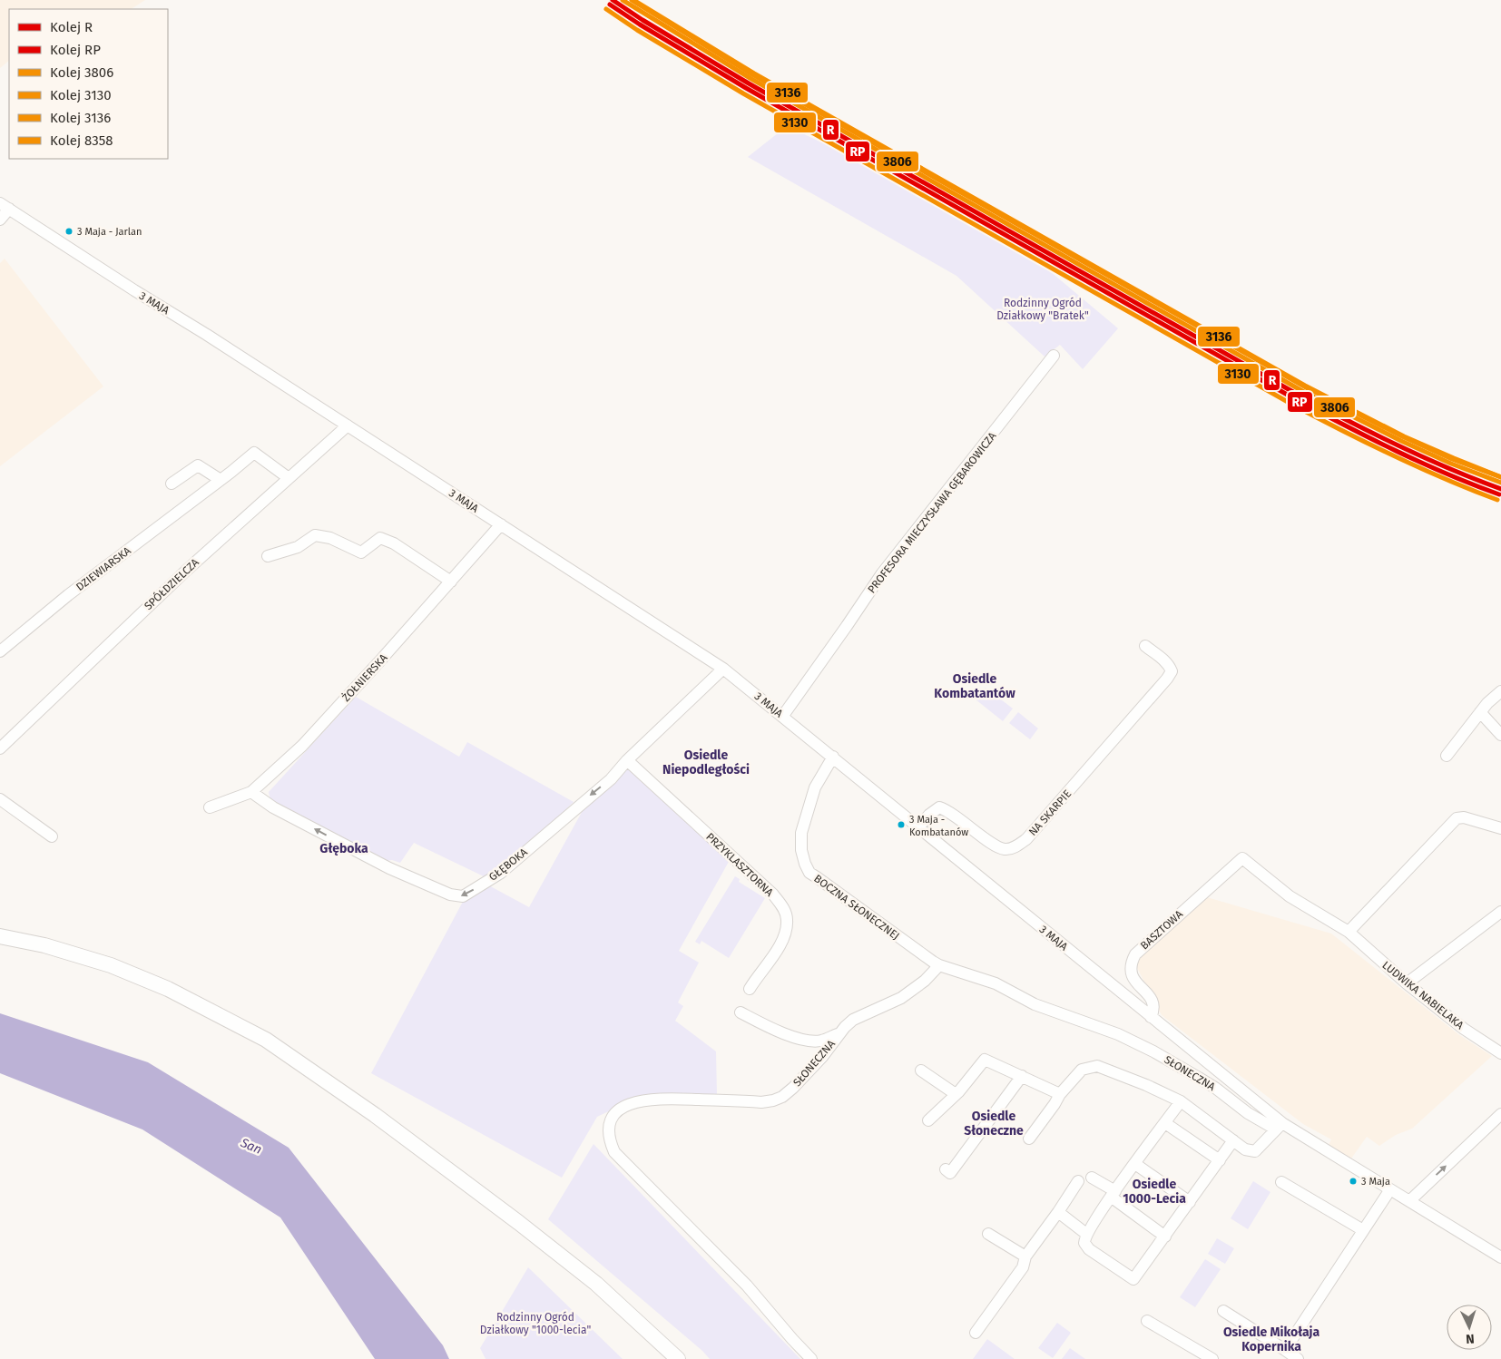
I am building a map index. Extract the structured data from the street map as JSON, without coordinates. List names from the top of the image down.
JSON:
{
  "streets": {
    "street": [
      "3 MAJA",
      "PROFESORA MIECZYSŁAWA GĘBAROWICZA",
      "DZIEWIARSKA",
      "SPÓŁDZIELCZA",
      "ŻOŁNIERSKA",
      "NA SKARPIE",
      "GŁĘBOKA",
      "PRZYKLASZTORNA",
      "BOCZNA SŁONECZNEJ",
      "BASZTOWA",
      "LUDWIKA NABIELAKA",
      "SŁONECZNA"
    ]
  },
  "crossings": [
    ["3 MAJA", "PROFESORA MIECZYSŁAWA GĘBAROWICZA"],
    ["3 MAJA", "SPÓŁDZIELCZA"],
    ["3 MAJA", "ŻOŁNIERSKA"],
    ["3 MAJA", "NA SKARPIE"],
    ["3 MAJA", "GŁĘBOKA"],
    ["3 MAJA", "BOCZNA SŁONECZNEJ"],
    ["3 MAJA", "BASZTOWA"],
    ["3 MAJA", "SŁONECZNA"],
    ["DZIEWIARSKA", "SPÓŁDZIELCZA"],
    ["ŻOŁNIERSKA", "GŁĘBOKA"],
    ["GŁĘBOKA", "PRZYKLASZTORNA"],
    ["BOCZNA SŁONECZNEJ", "SŁONECZNA"],
    ["BASZTOWA", "LUDWIKA NABIELAKA"]
  ],
  "one_way": ["GŁĘBOKA"],
  "districts": [
    "Osiedle Kombatantów",
    "Osiedle Niepodległości",
    "Głęboka",
    "Osiedle Słoneczne",
    "Osiedle 1000-Lecia",
    "Osiedle Mikołaja Kopernika"
  ],
  "water": ["San"],
  "parks": ["Rodzinny Ogród Działkowy \"Bratek\"", "Rodzinny Ogród Działkowy \"1000-lecia\""],
  "places": ["3 Maja - Jarlan", "3 Maja - Kombatanów", "3 Maja"],
  "lines": [
    "rail line R",
    "rail line 3806",
    "rail line 3136",
    "rail line 8358",
    "rail line RP",
    "rail line 3130"
  ],
  "legend": [
    "Kolej R",
    "Kolej RP",
    "Kolej 3806",
    "Kolej 3130",
    "Kolej 3136",
    "Kolej 8358"
  ],
  "north": "bottom"
}
